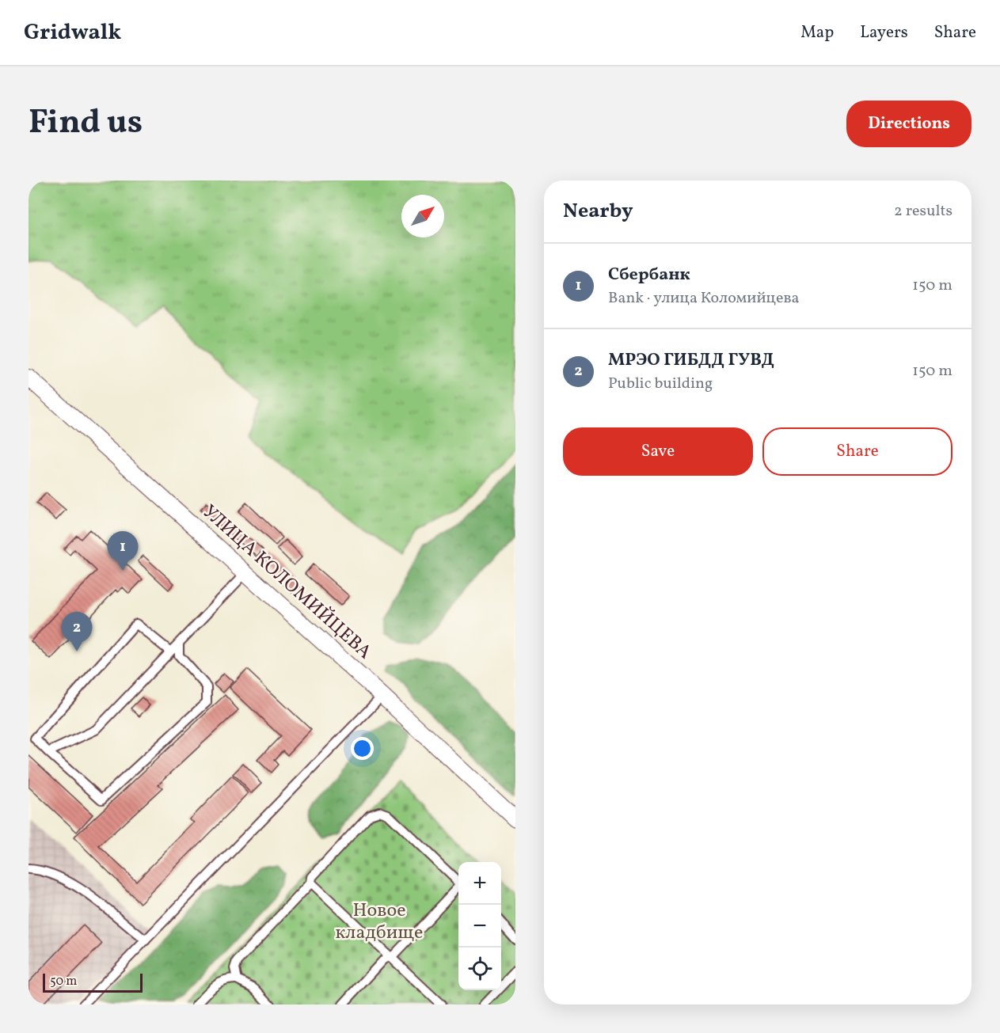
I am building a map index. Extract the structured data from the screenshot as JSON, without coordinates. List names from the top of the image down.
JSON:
{
  "streets": {
    "street": ["УЛИЦА КОЛОМИЙЦЕВА"]
  },
  "parks": ["Новое кладбище"],
  "scale_bar": "50 m",
  "north": "top right",
  "page": {
    "header": "Gridwalk",
    "nav": ["Map", "Layers", "Share"],
    "title": "Find us",
    "buttons": [
      "Directions",
      ["Save", "Share"]
    ],
    "heading": ["Nearby", "2 results"],
    "list": [
      {
        "mark": "1",
        "name": "Сбербанк",
        "note": "Bank · улица Коломийцева",
        "value": "150 m"
      },
      {
        "mark": "2",
        "name": "МРЭО ГИБДД ГУВД",
        "note": "Public building",
        "value": "150 m"
      }
    ],
    "pins": ["1", "2"],
    "map_buttons": ["+", "−"],
    "scale": "50 m"
  }
}
